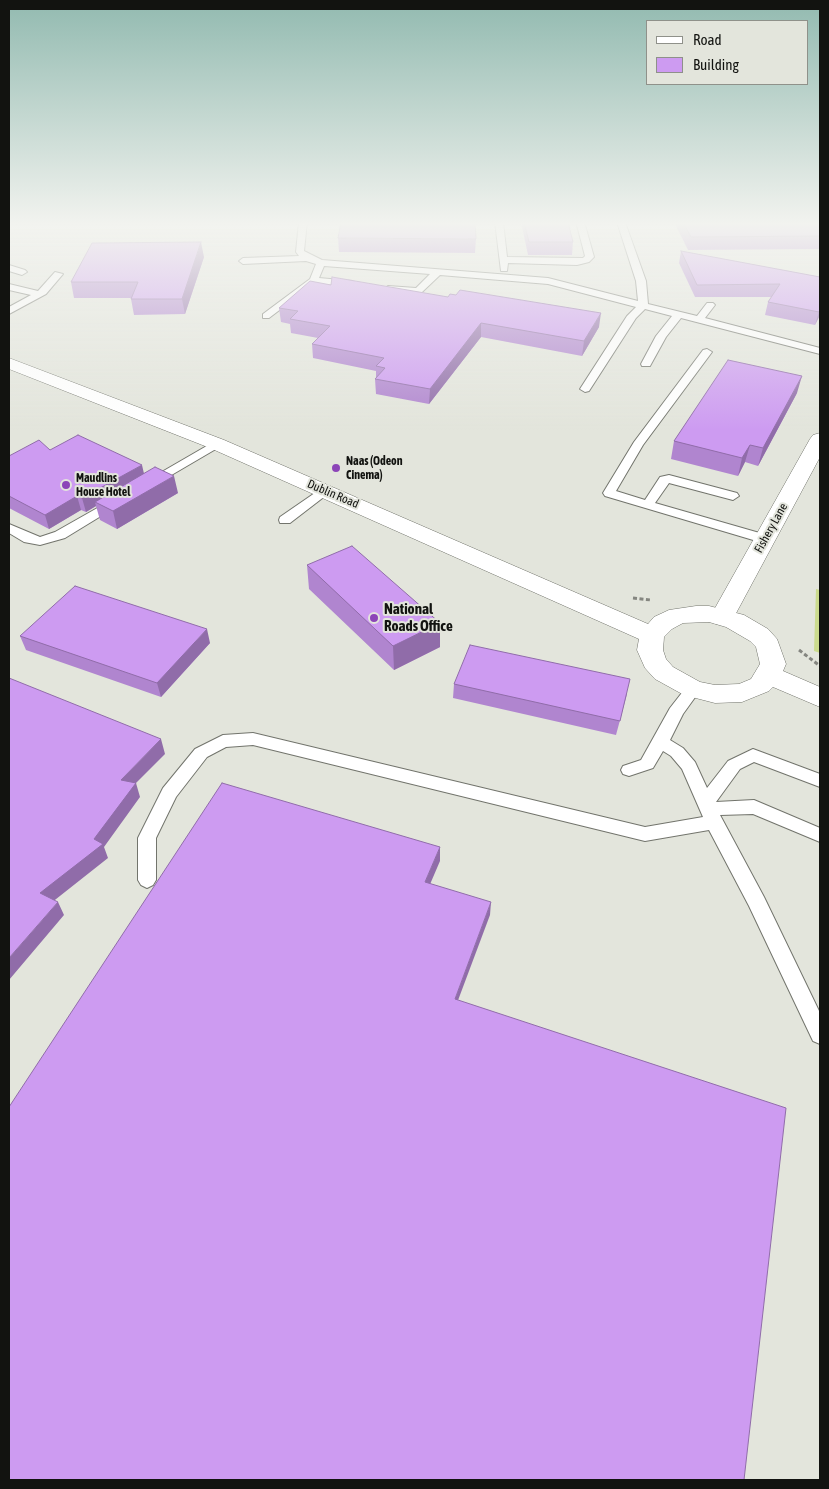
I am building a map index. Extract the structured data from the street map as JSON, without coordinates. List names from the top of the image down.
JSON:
{
  "streets": {
    "main road": ["Dublin Road", "Fishery Lane"]
  },
  "crossings": [
    ["Dublin Road", "Fishery Lane"]
  ],
  "places": ["Naas (Odeon Cinema)", "Maudlins House Hotel", "National Roads Office"],
  "legend": ["Road", "Building"]
}
